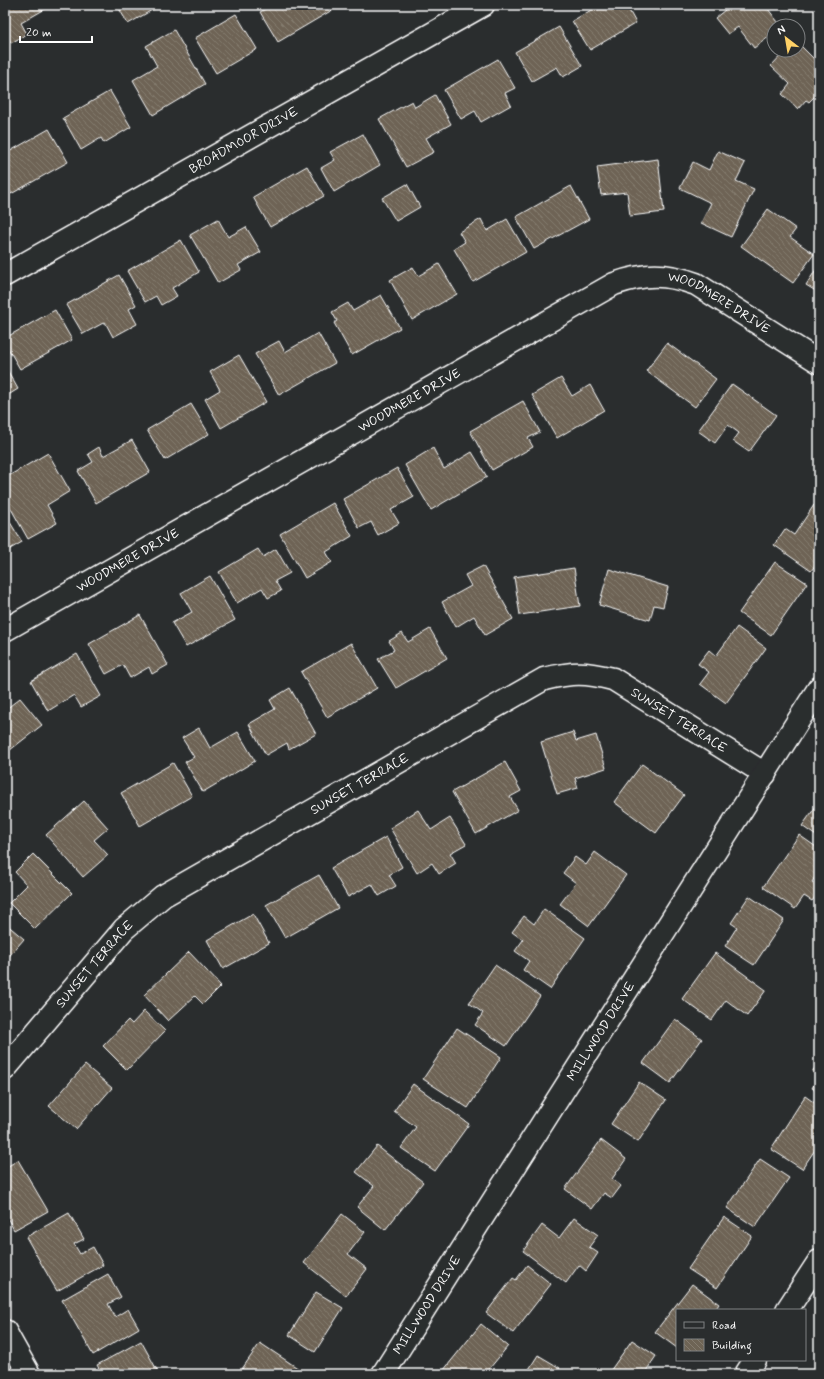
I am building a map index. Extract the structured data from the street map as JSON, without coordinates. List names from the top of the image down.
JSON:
{
  "streets": {
    "street": [
      "BROADMOOR DRIVE",
      "WOODMERE DRIVE",
      "SUNSET TERRACE",
      "MILLWOOD DRIVE"
    ]
  },
  "crossings": [
    ["SUNSET TERRACE", "MILLWOOD DRIVE"]
  ],
  "legend": ["Road", "Building"],
  "scale_bar": "20 m",
  "north": "top left"
}
